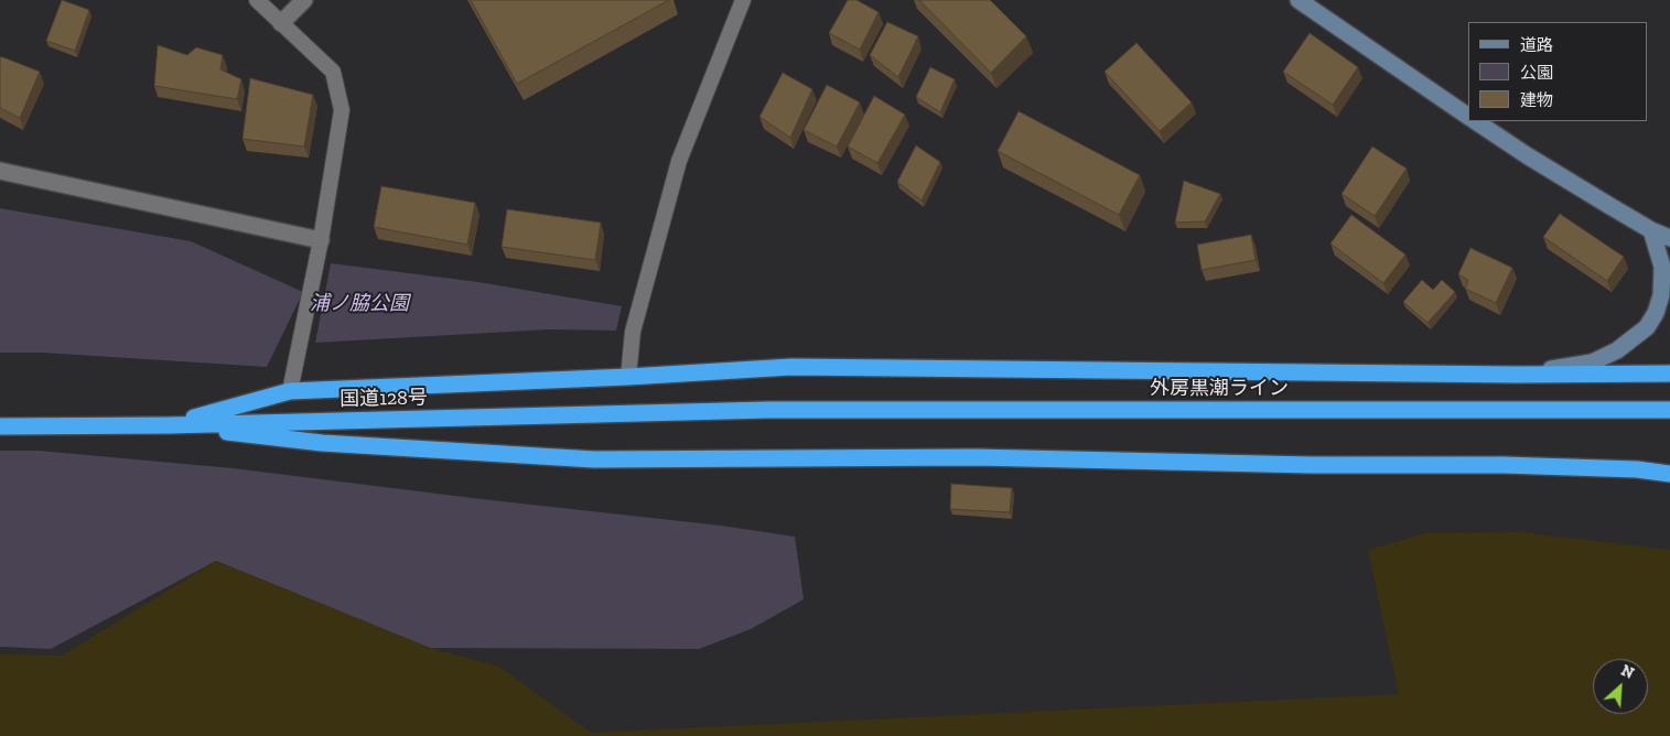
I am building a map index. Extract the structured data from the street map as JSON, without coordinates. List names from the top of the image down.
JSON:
{
  "streets": {
    "highway": ["外房黒潮ライン", "国道128号"]
  },
  "crossings": [
    ["外房黒潮ライン", "国道128号"]
  ],
  "parks": ["浦ノ脇公園"],
  "legend": ["道路", "公園", "建物"],
  "north": "top right"
}
